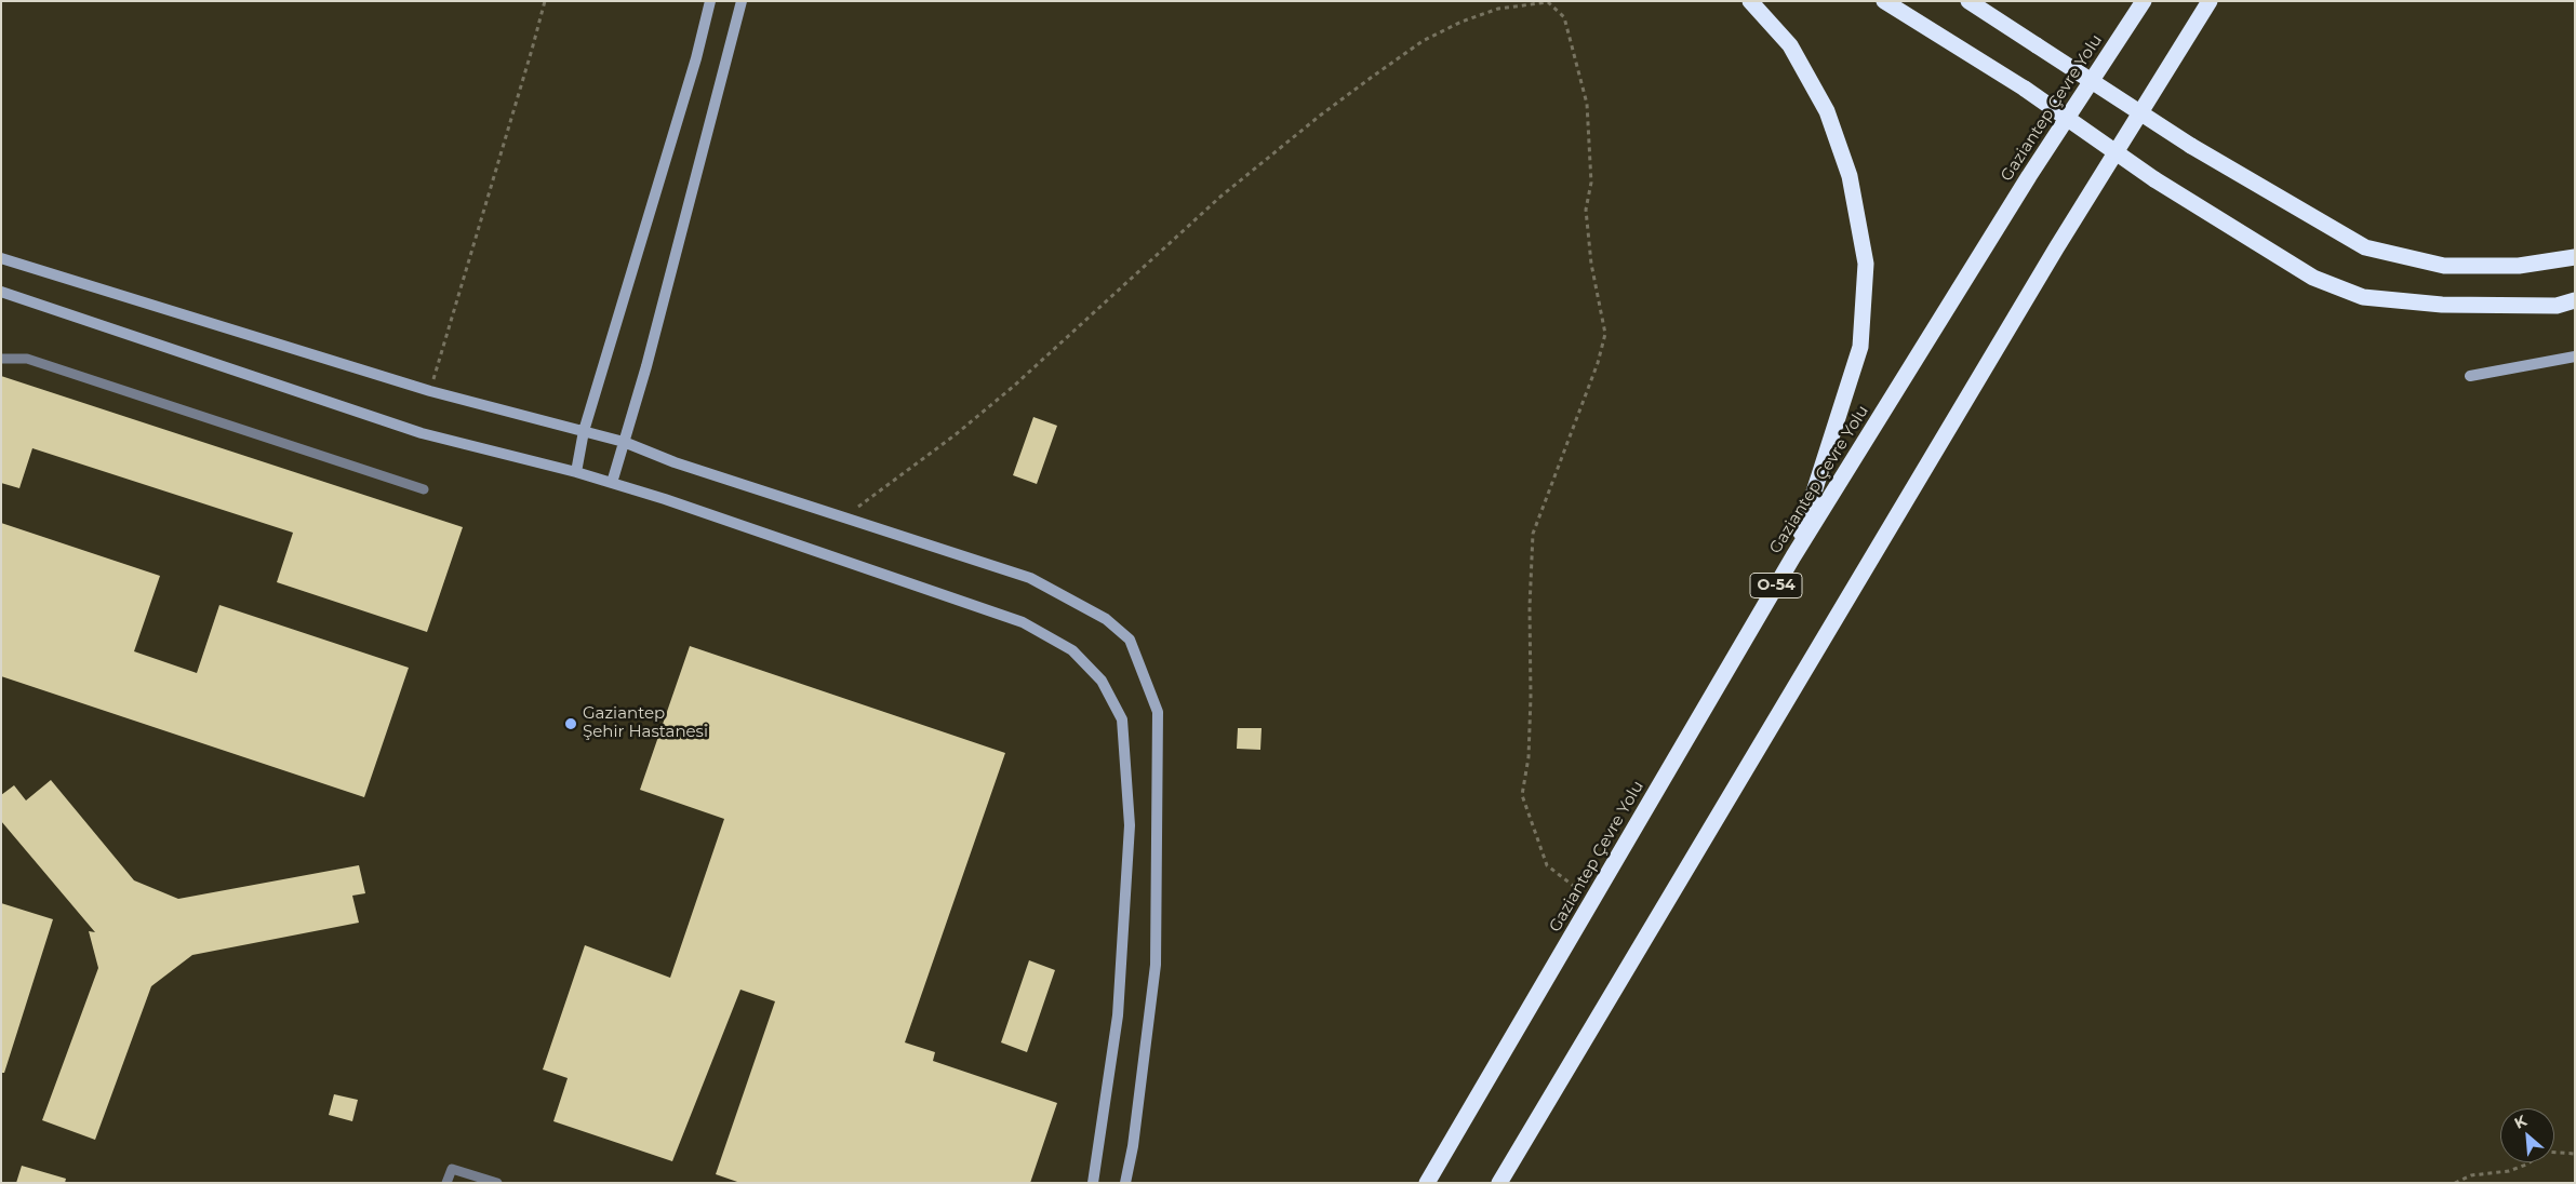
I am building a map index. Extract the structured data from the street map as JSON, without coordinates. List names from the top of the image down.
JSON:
{
  "streets": {
    "highway": ["Gaziantep Çevre Yolu", "O-54"]
  },
  "places": ["Gaziantep Şehir Hastanesi"],
  "north": "top left"
}
